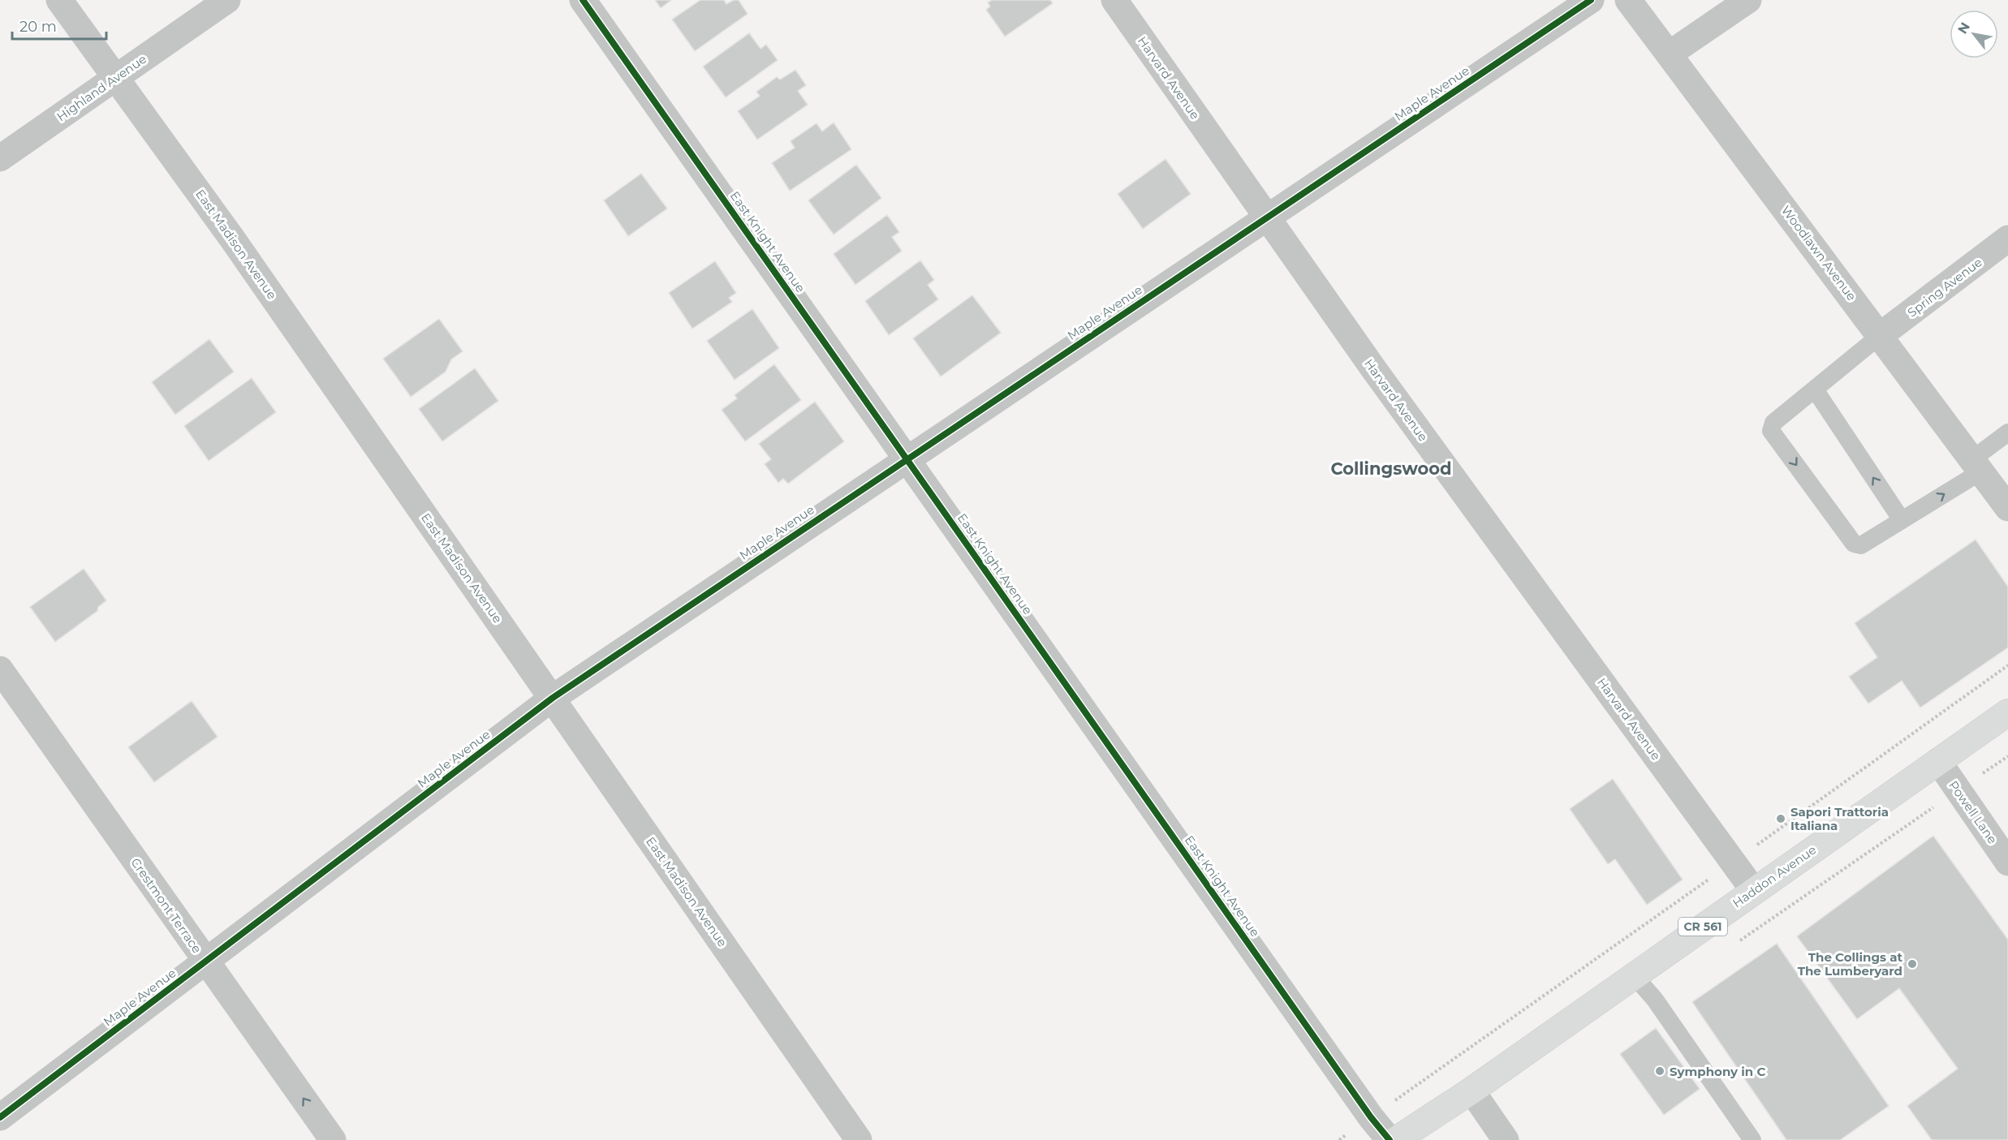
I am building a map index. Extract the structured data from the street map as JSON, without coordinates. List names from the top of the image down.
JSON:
{
  "streets": {
    "main road": ["Haddon Avenue", "CR 561"],
    "street": [
      "Harvard Avenue",
      "Highland Avenue",
      "Maple Avenue",
      "East Knight Avenue",
      "East Madison Avenue",
      "Woodlawn Avenue",
      "Spring Avenue",
      "Powell Lane",
      "Crestmont Terrace"
    ]
  },
  "crossings": [
    ["Harvard Avenue", "Maple Avenue"],
    ["Harvard Avenue", "Haddon Avenue"],
    ["Highland Avenue", "East Madison Avenue"],
    ["Maple Avenue", "East Knight Avenue"],
    ["Maple Avenue", "East Madison Avenue"],
    ["Maple Avenue", "Crestmont Terrace"],
    ["Woodlawn Avenue", "Spring Avenue"],
    ["Powell Lane", "Haddon Avenue"]
  ],
  "one_way": ["Crestmont Terrace"],
  "districts": ["Collingswood"],
  "places": ["Sapori Trattoria Italiana", "The Collings at The Lumberyard", "Symphony in C"],
  "scale_bar": "20 m",
  "north": "top left"
}
